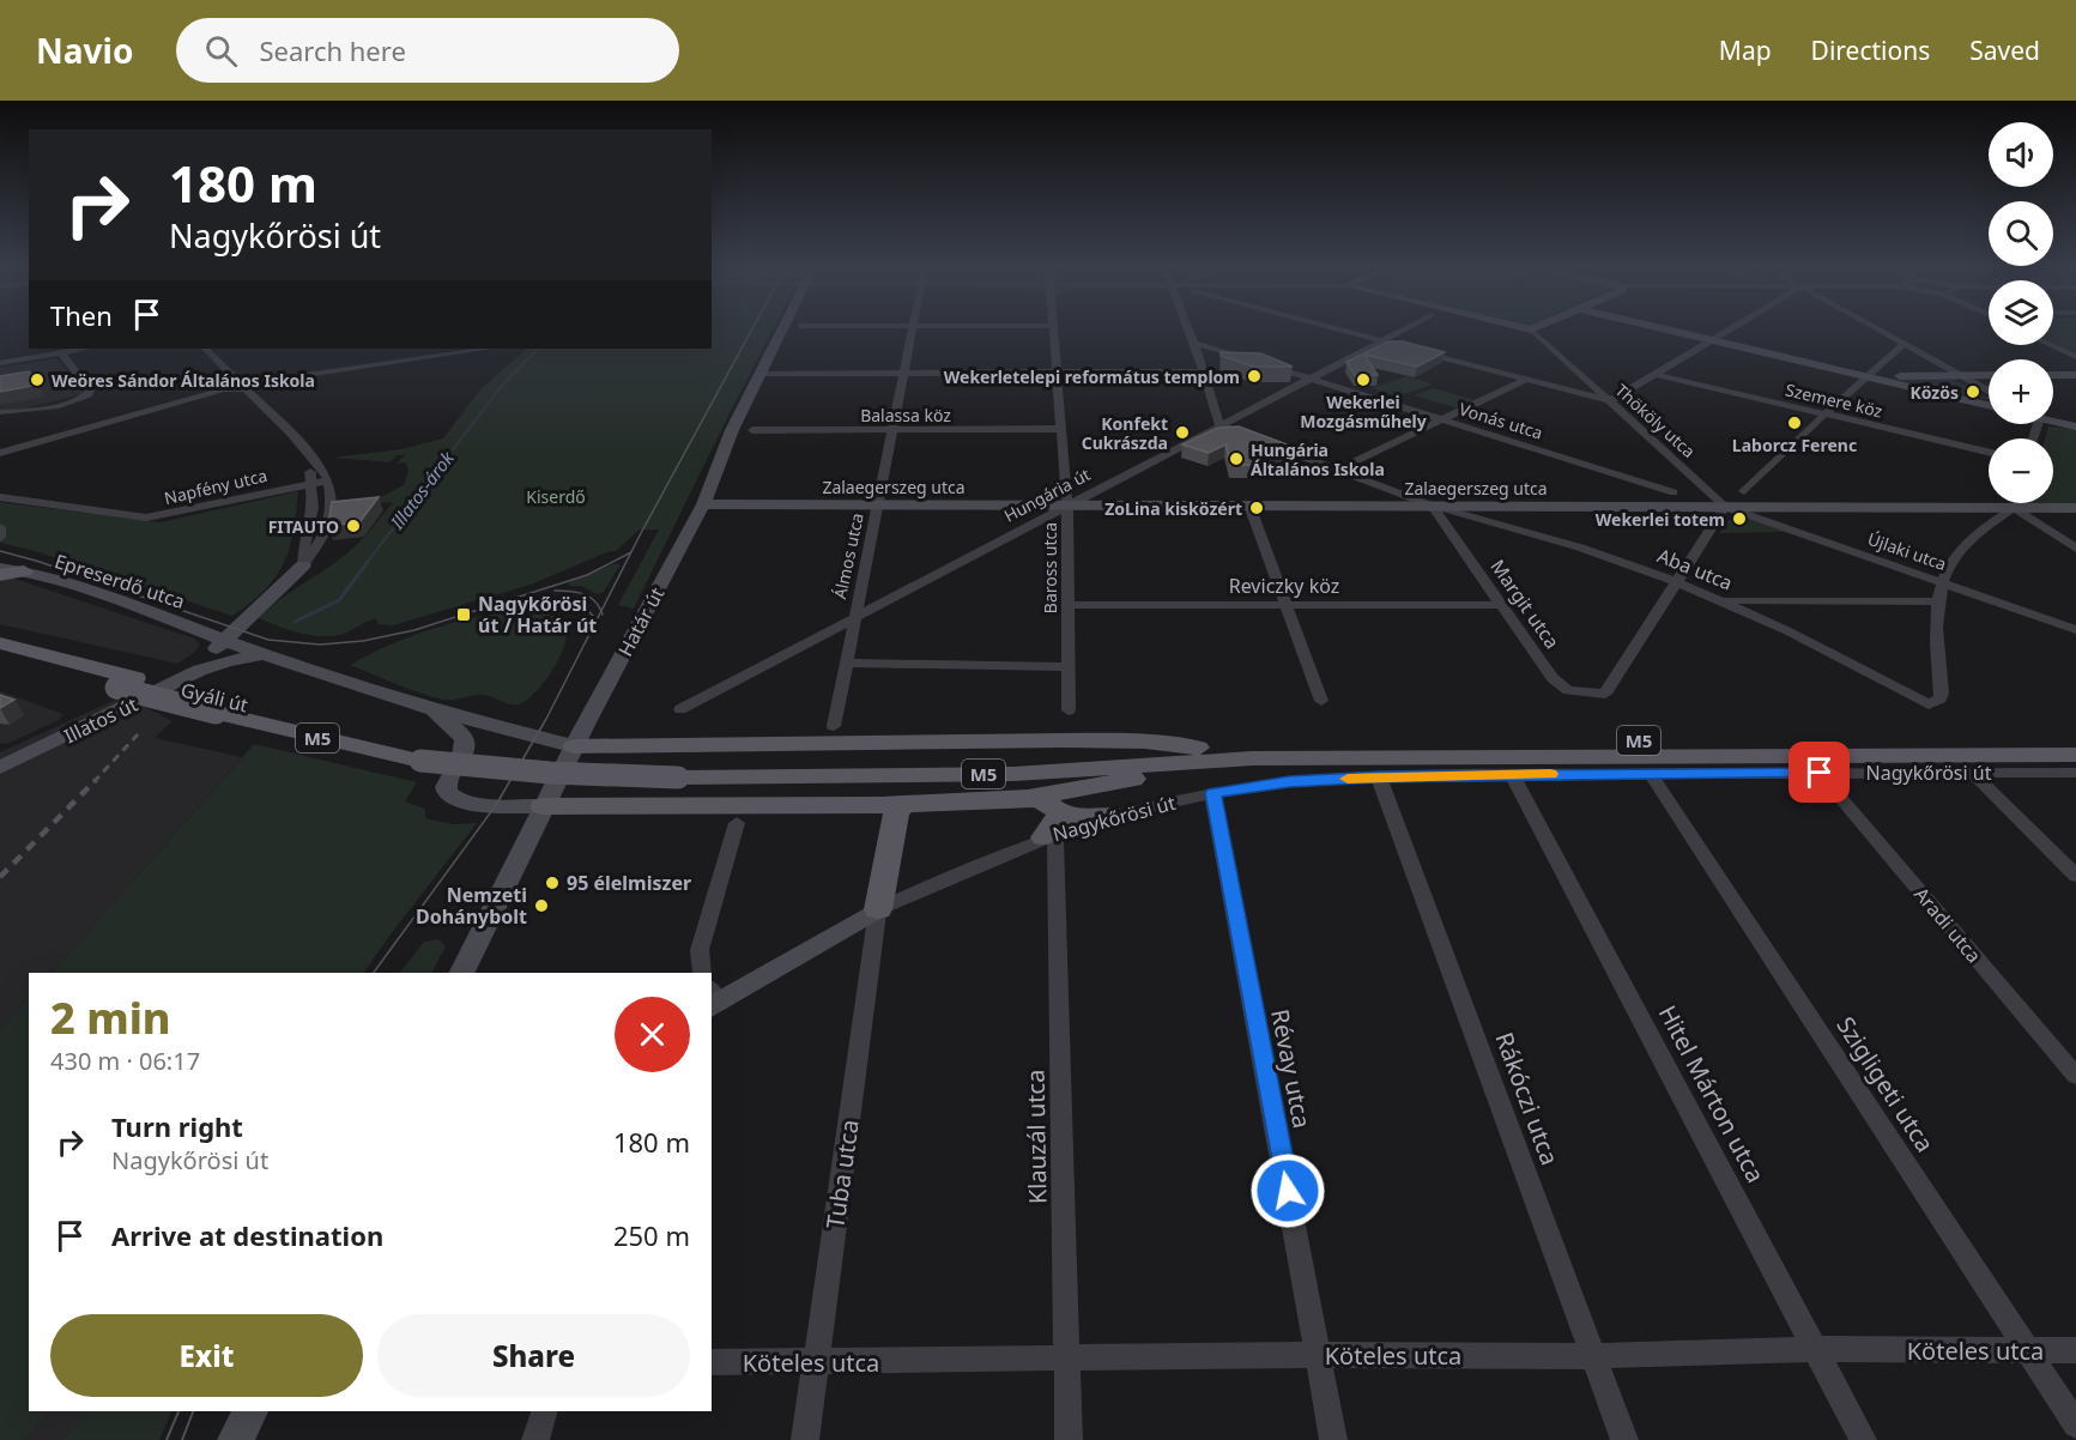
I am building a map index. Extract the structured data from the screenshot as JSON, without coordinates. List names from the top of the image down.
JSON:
{
  "streets": {
    "main road": ["Gyáli út", "M5", "Nagykőrösi út"],
    "street": [
      "Szemere köz",
      "Balassa köz",
      "Vonás utca",
      "Thököly utca",
      "Napfény utca",
      "Zalaegerszeg utca",
      "Hungária út",
      "Újlaki utca",
      "Álmos utca",
      "Baross utca",
      "Aba utca",
      "Epreserdő utca",
      "Reviczky köz",
      "Margit utca",
      "Határ út",
      "Illatos út",
      "Aradi utca",
      "Révay utca",
      "Szigligeti utca",
      "Hitel Márton utca",
      "Rákóczi utca",
      "Klauzál utca",
      "Tuba utca",
      "Köteles utca"
    ]
  },
  "crossings": [
    ["Balassa köz", "Álmos utca"],
    ["Balassa köz", "Baross utca"],
    ["Vonás utca", "Hungária út"],
    ["Thököly utca", "Zalaegerszeg utca"],
    ["Thököly utca", "Újlaki utca"],
    ["Zalaegerszeg utca", "Hungária út"],
    ["Zalaegerszeg utca", "Újlaki utca"],
    ["Zalaegerszeg utca", "Álmos utca"],
    ["Zalaegerszeg utca", "Baross utca"],
    ["Zalaegerszeg utca", "Aba utca"],
    ["Zalaegerszeg utca", "Margit utca"],
    ["Zalaegerszeg utca", "Határ út"],
    ["Hungária út", "Álmos utca"],
    ["Hungária út", "Baross utca"],
    ["Hungária út", "Aba utca"],
    ["Baross utca", "Reviczky köz"],
    ["Aba utca", "Margit utca"],
    ["Epreserdő utca", "Illatos út"],
    ["Reviczky köz", "Margit utca"],
    ["Határ út", "Illatos út"],
    ["Gyáli út", "Nagykőrösi út"],
    ["Nagykőrösi út", "Aradi utca"],
    ["Nagykőrösi út", "Révay utca"],
    ["Nagykőrösi út", "Szigligeti utca"],
    ["Nagykőrösi út", "Hitel Márton utca"],
    ["Nagykőrösi út", "Rákóczi utca"],
    ["Nagykőrösi út", "Klauzál utca"],
    ["Nagykőrösi út", "Tuba utca"],
    ["Révay utca", "Köteles utca"],
    ["Szigligeti utca", "Köteles utca"],
    ["Hitel Márton utca", "Köteles utca"],
    ["Rákóczi utca", "Köteles utca"],
    ["Klauzál utca", "Köteles utca"],
    ["Tuba utca", "Köteles utca"]
  ],
  "water": ["Illatos-árok"],
  "parks": ["Kiserdő"],
  "places": {
    "other": [
      "Wekerletelepi református templom",
      "Weöres Sándor Általános Iskola",
      "Wekerlei Mozgásműhely",
      "Közös",
      "Laborcz Ferenc",
      "Konfekt Cukrászda",
      "Hungária Általános Iskola",
      "ZoLina kisközért",
      "Wekerlei totem",
      "FITAUTO",
      "95 élelmiszer",
      "Nemzeti Dohánybolt"
    ],
    "transit": ["Nagykőrösi út / Határ út"]
  },
  "page": {
    "header": "Navio",
    "search": "Search here",
    "nav": ["Map", "Directions", "Saved"],
    "map_buttons": ["+", "−"],
    "turn": ["180 m", "Nagykőrösi út"],
    "then": "Then",
    "heading": ["2 min", "430 m · 06:17"],
    "list": [
      {
        "name": "Turn right",
        "note": "Nagykőrösi út",
        "value": "180 m"
      },
      {
        "name": "Arrive at destination",
        "value": "250 m"
      }
    ],
    "buttons": ["Exit", "Share"]
  }
}
